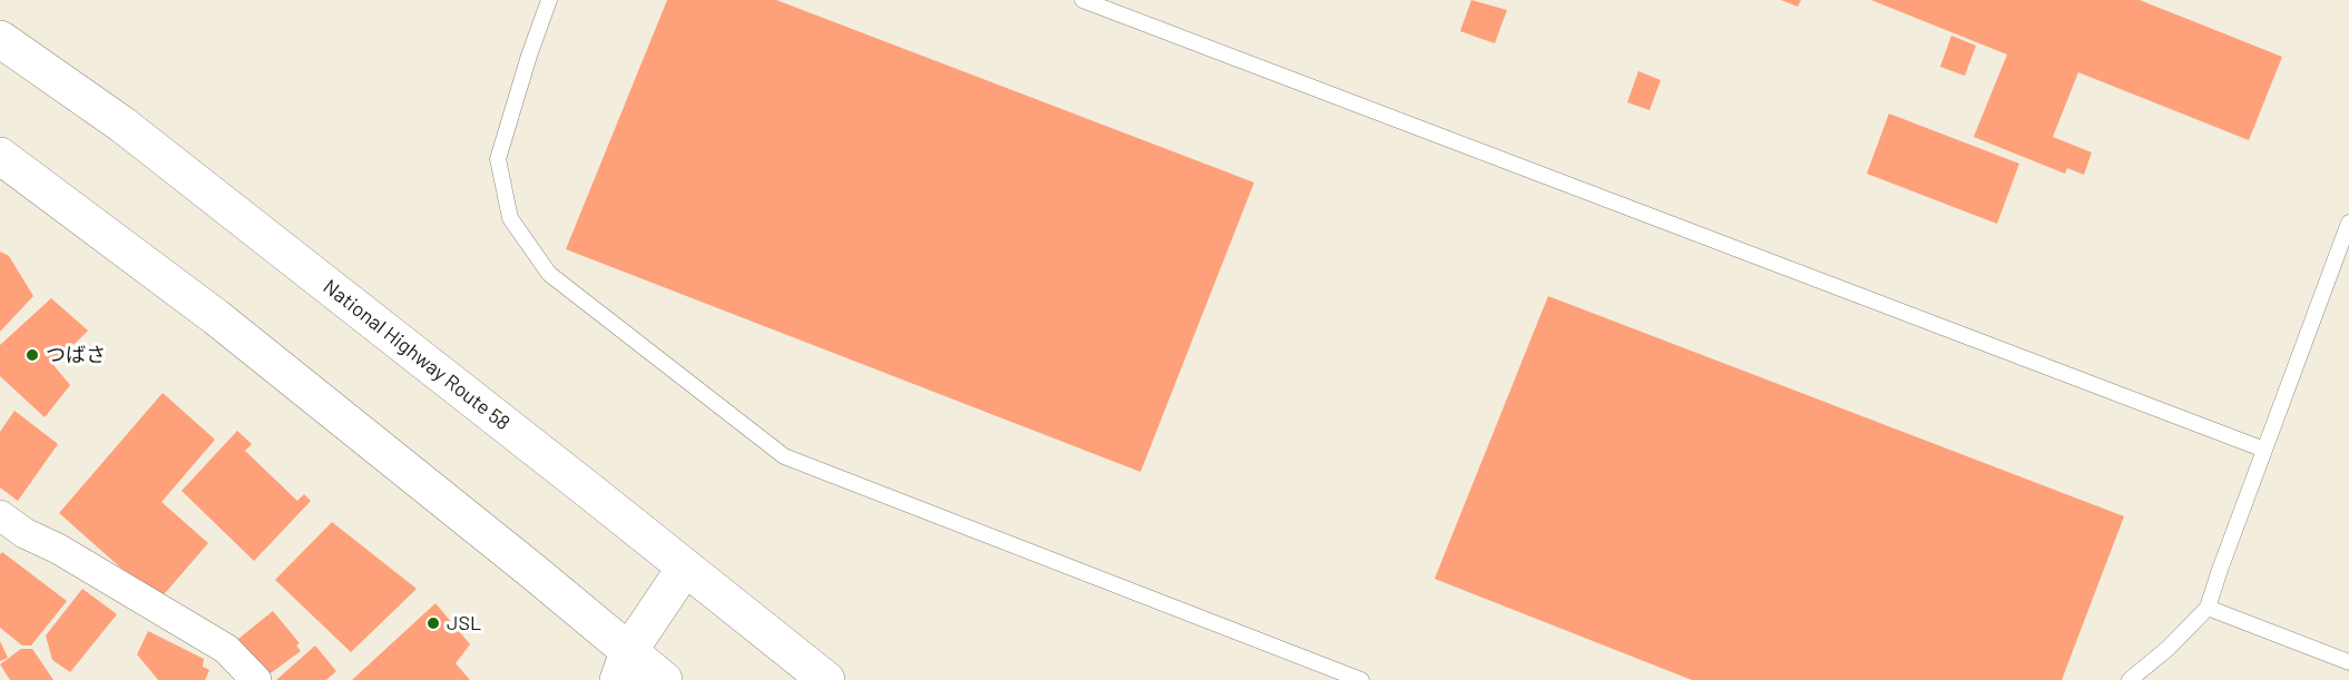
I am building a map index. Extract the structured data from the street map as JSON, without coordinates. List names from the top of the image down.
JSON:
{
  "streets": {
    "main road": ["National Highway Route 58"]
  },
  "places": ["つばさ", "JSL"]
}
